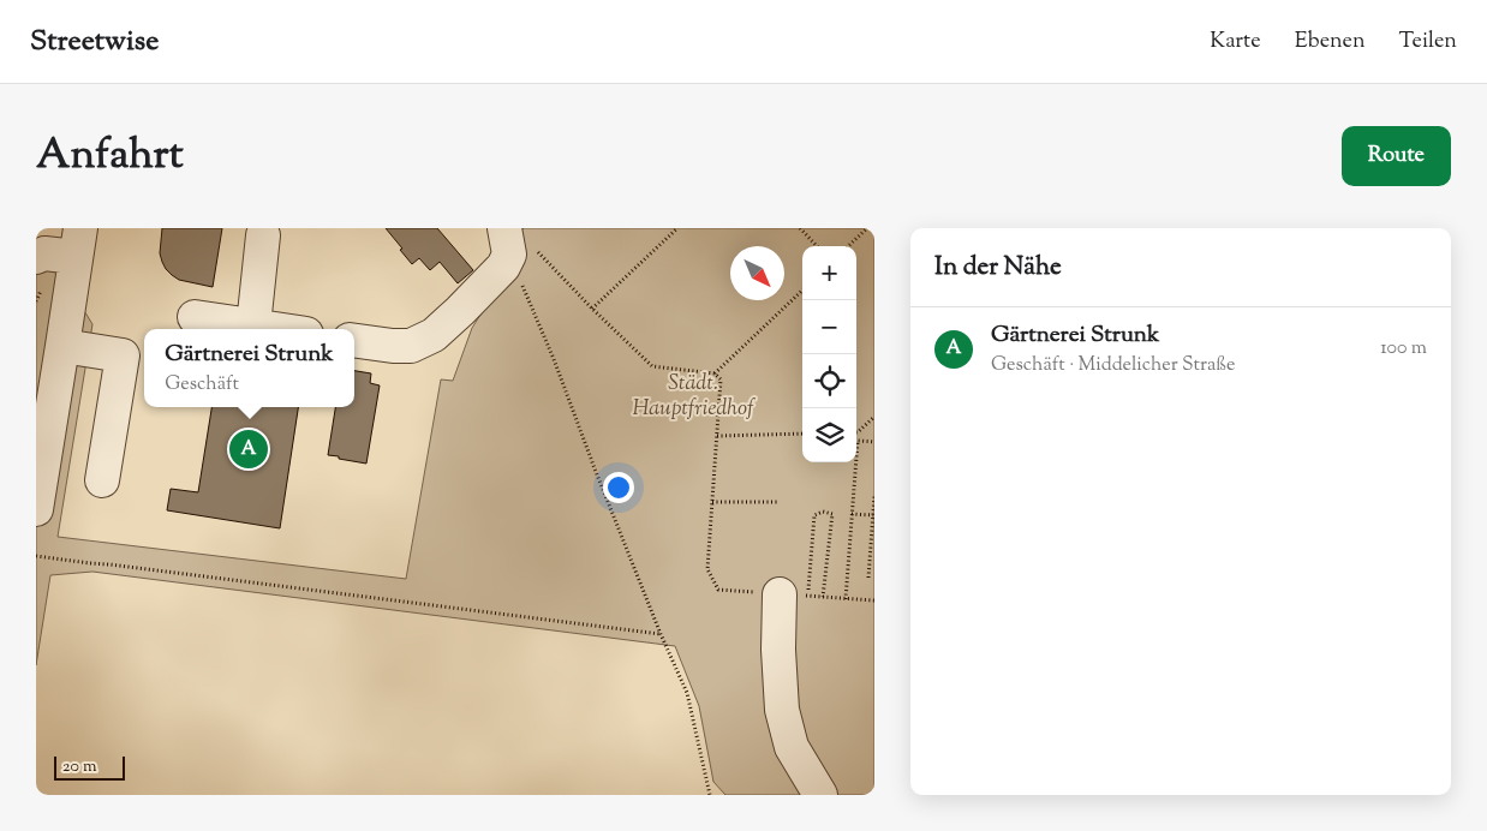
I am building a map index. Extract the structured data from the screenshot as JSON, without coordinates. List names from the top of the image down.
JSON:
{
  "parks": ["Städt. Hauptfriedhof"],
  "scale_bar": "20 m",
  "north": "bottom right",
  "page": {
    "header": "Streetwise",
    "nav": ["Karte", "Ebenen", "Teilen"],
    "title": "Anfahrt",
    "buttons": "Route",
    "heading": "In der Nähe",
    "map_buttons": ["+", "−"],
    "list": [
      {
        "mark": "A",
        "name": "Gärtnerei Strunk",
        "note": "Geschäft · Middelicher Straße",
        "value": "100 m"
      }
    ],
    "popup": ["Gärtnerei Strunk", "Geschäft"],
    "pins": "A",
    "scale": "20 m"
  }
}
